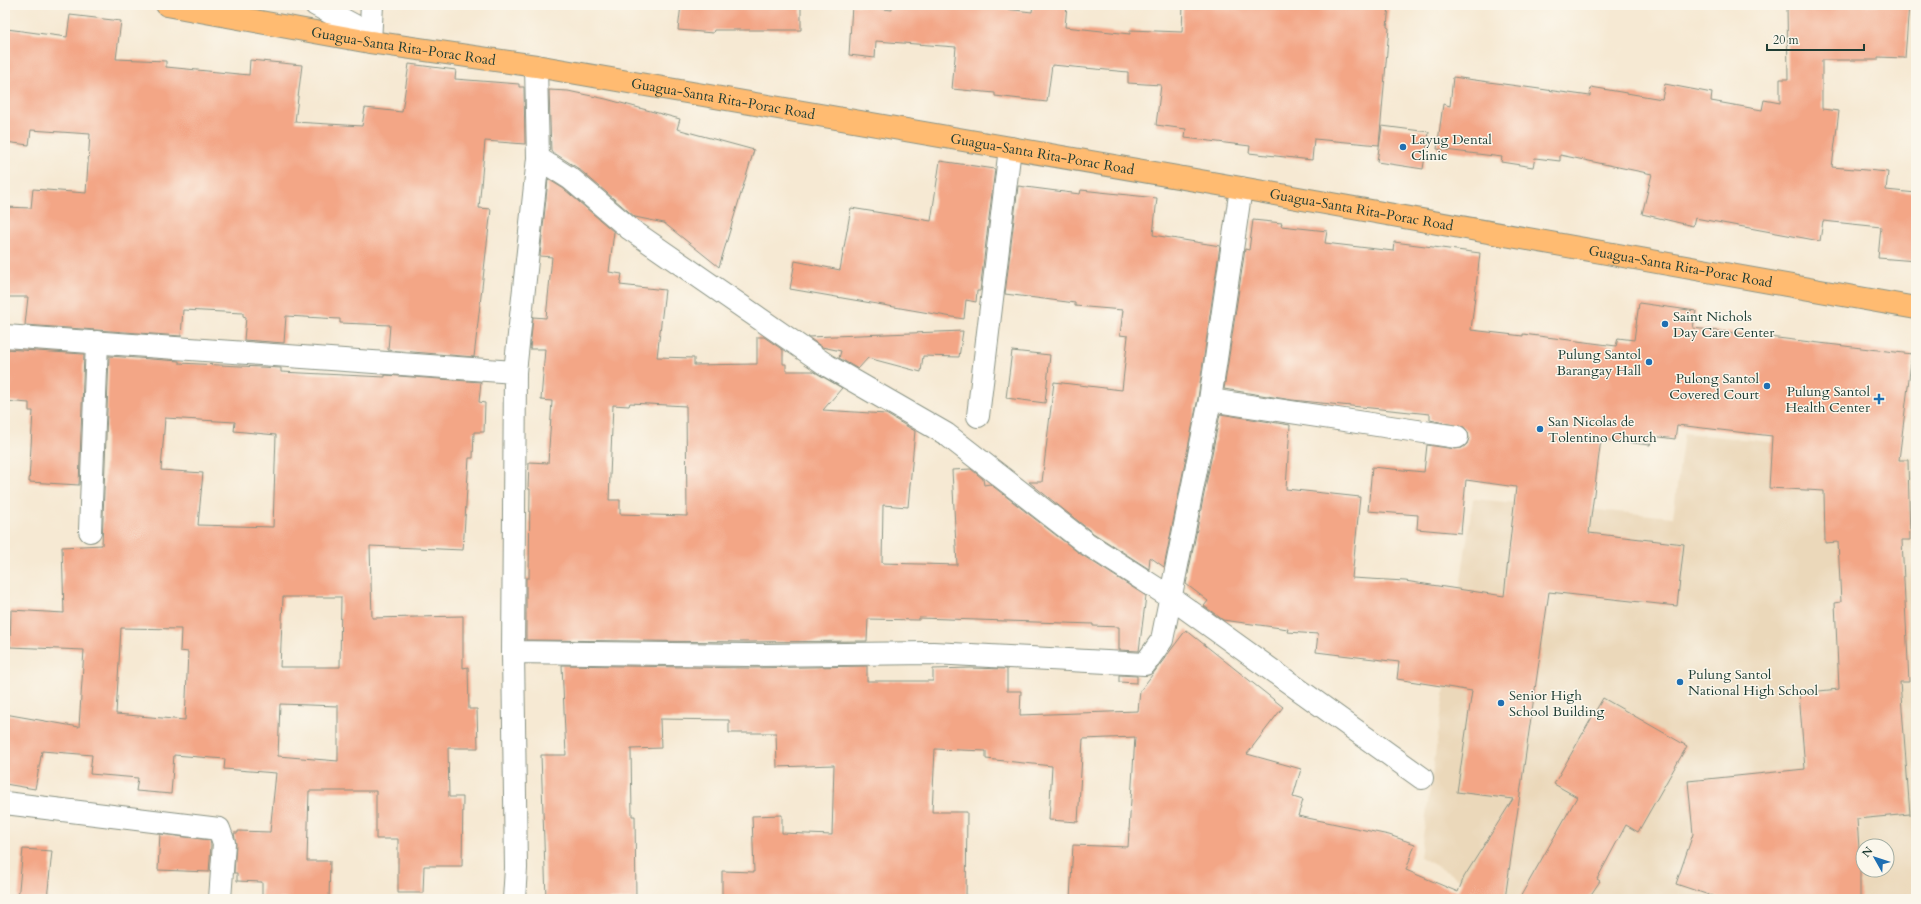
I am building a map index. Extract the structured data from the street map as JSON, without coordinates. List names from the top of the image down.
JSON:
{
  "streets": {
    "main road": ["Guagua-Santa Rita-Porac Road"]
  },
  "places": {
    "other": [
      "Layug Dental Clinic",
      "Saint Nichols Day Care Center",
      "Pulung Santol Barangay Hall",
      "Pulong Santol Covered Court",
      "San Nicolas de Tolentino Church",
      "Pulung Santol National High School",
      "Senior High School Building"
    ],
    "health": ["Pulung Santol Health Center"]
  },
  "scale_bar": "20 m",
  "north": "top left"
}
